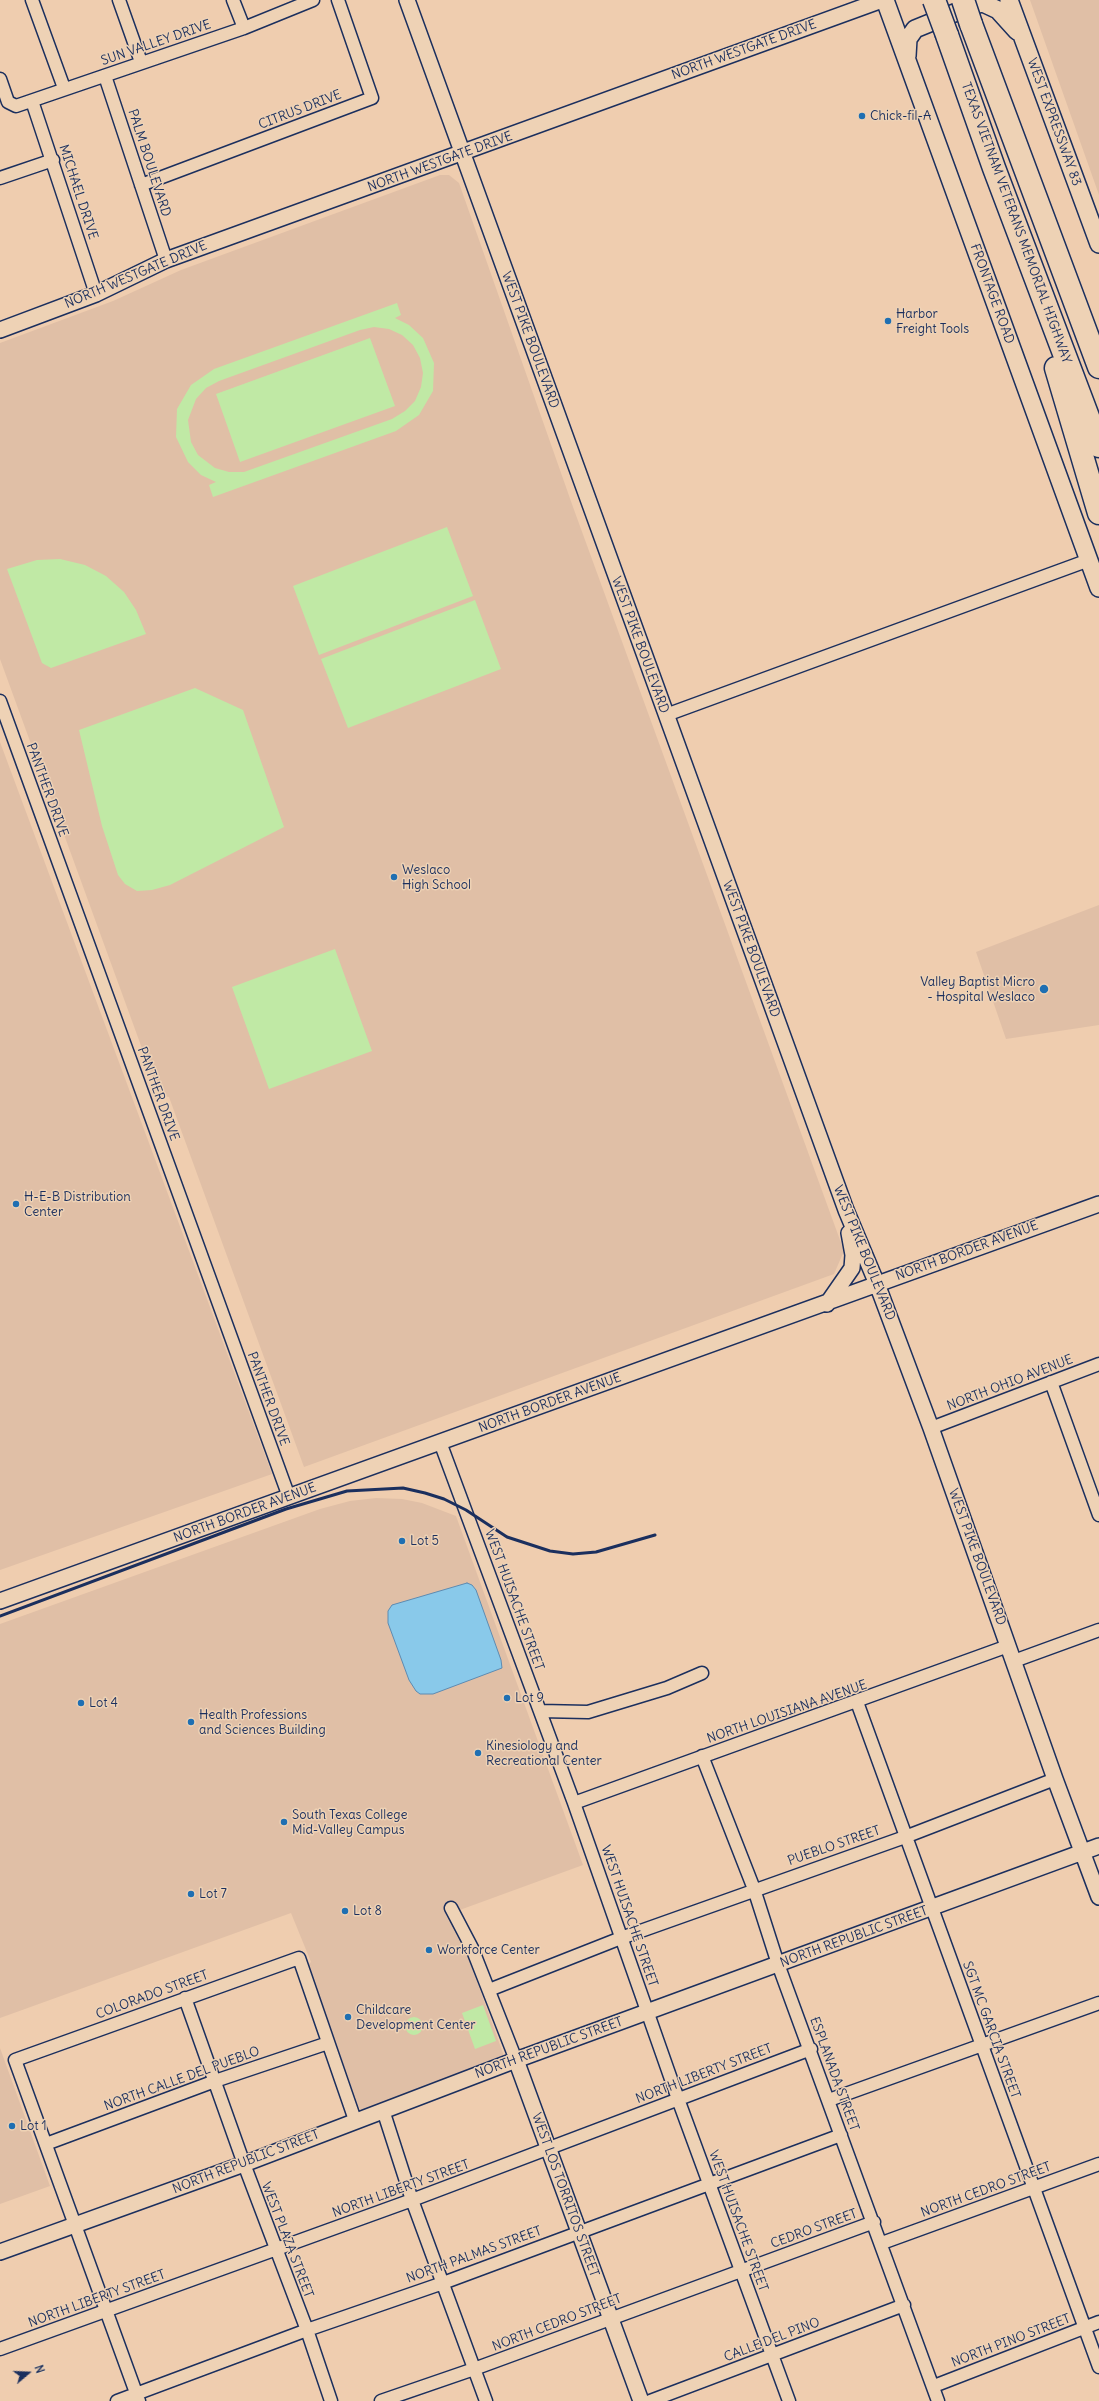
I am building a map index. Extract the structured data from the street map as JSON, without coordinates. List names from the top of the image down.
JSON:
{
  "streets": {
    "highway": ["TEXAS VIETNAM VETERANS MEMORIAL HIGHWAY"],
    "main road": ["WEST EXPRESSWAY 83", "FRONTAGE ROAD"],
    "street": [
      "SUN VALLEY DRIVE",
      "NORTH WESTGATE DRIVE",
      "CITRUS DRIVE",
      "PALM BOULEVARD",
      "MICHAEL DRIVE",
      "WEST PIKE BOULEVARD",
      "PANTHER DRIVE",
      "NORTH BORDER AVENUE",
      "NORTH OHIO AVENUE",
      "WEST HUISACHE STREET",
      "NORTH LOUISIANA AVENUE",
      "PUEBLO STREET",
      "NORTH REPUBLIC STREET",
      "COLORADO STREET",
      "SGT MC GARCIA STREET",
      "NORTH LIBERTY STREET",
      "ESPLANADA STREET",
      "NORTH CALLE DEL PUEBLO",
      "NORTH CEDRO STREET",
      "WEST LOS TORRITOS STREET",
      "CEDRO STREET",
      "WEST PLAZA STREET",
      "NORTH PALMAS STREET",
      "CALLE DEL PINO",
      "NORTH PINO STREET"
    ]
  },
  "crossings": [
    ["SUN VALLEY DRIVE", "PALM BOULEVARD"],
    ["SUN VALLEY DRIVE", "MICHAEL DRIVE"],
    ["NORTH WESTGATE DRIVE", "PALM BOULEVARD"],
    ["NORTH WESTGATE DRIVE", "MICHAEL DRIVE"],
    ["NORTH WESTGATE DRIVE", "WEST PIKE BOULEVARD"],
    ["CITRUS DRIVE", "PALM BOULEVARD"],
    ["WEST PIKE BOULEVARD", "NORTH BORDER AVENUE"],
    ["WEST PIKE BOULEVARD", "NORTH OHIO AVENUE"],
    ["WEST PIKE BOULEVARD", "NORTH LOUISIANA AVENUE"],
    ["WEST PIKE BOULEVARD", "PUEBLO STREET"],
    ["WEST PIKE BOULEVARD", "NORTH REPUBLIC STREET"],
    ["PANTHER DRIVE", "NORTH BORDER AVENUE"],
    ["NORTH BORDER AVENUE", "WEST HUISACHE STREET"],
    ["WEST HUISACHE STREET", "NORTH LOUISIANA AVENUE"],
    ["WEST HUISACHE STREET", "PUEBLO STREET"],
    ["WEST HUISACHE STREET", "NORTH REPUBLIC STREET"],
    ["WEST HUISACHE STREET", "NORTH LIBERTY STREET"],
    ["WEST HUISACHE STREET", "NORTH CEDRO STREET"],
    ["WEST HUISACHE STREET", "CEDRO STREET"],
    ["WEST HUISACHE STREET", "NORTH PALMAS STREET"],
    ["WEST HUISACHE STREET", "CALLE DEL PINO"],
    ["NORTH LOUISIANA AVENUE", "SGT MC GARCIA STREET"],
    ["NORTH LOUISIANA AVENUE", "ESPLANADA STREET"],
    ["PUEBLO STREET", "SGT MC GARCIA STREET"],
    ["PUEBLO STREET", "ESPLANADA STREET"],
    ["PUEBLO STREET", "WEST LOS TORRITOS STREET"],
    ["NORTH REPUBLIC STREET", "SGT MC GARCIA STREET"],
    ["NORTH REPUBLIC STREET", "ESPLANADA STREET"],
    ["NORTH REPUBLIC STREET", "WEST LOS TORRITOS STREET"],
    ["NORTH REPUBLIC STREET", "WEST PLAZA STREET"],
    ["COLORADO STREET", "NORTH CALLE DEL PUEBLO"],
    ["COLORADO STREET", "WEST PLAZA STREET"],
    ["SGT MC GARCIA STREET", "NORTH CEDRO STREET"],
    ["SGT MC GARCIA STREET", "NORTH PINO STREET"],
    ["NORTH LIBERTY STREET", "ESPLANADA STREET"],
    ["NORTH LIBERTY STREET", "WEST LOS TORRITOS STREET"],
    ["NORTH LIBERTY STREET", "WEST PLAZA STREET"],
    ["ESPLANADA STREET", "NORTH CEDRO STREET"],
    ["ESPLANADA STREET", "CEDRO STREET"],
    ["ESPLANADA STREET", "NORTH PALMAS STREET"],
    ["ESPLANADA STREET", "CALLE DEL PINO"],
    ["ESPLANADA STREET", "NORTH PINO STREET"],
    ["NORTH CALLE DEL PUEBLO", "WEST PLAZA STREET"],
    ["NORTH CEDRO STREET", "WEST LOS TORRITOS STREET"],
    ["NORTH CEDRO STREET", "CEDRO STREET"],
    ["WEST LOS TORRITOS STREET", "NORTH PALMAS STREET"],
    ["WEST PLAZA STREET", "NORTH PALMAS STREET"]
  ],
  "places": [
    "Chick-fil-A",
    "Harbor Freight Tools",
    "Weslaco High School",
    "Valley Baptist Micro - Hospital Weslaco",
    "H-E-B Distribution Center",
    "Lot 5",
    "Lot 9",
    "Lot 4",
    "Health Professions and Sciences Building",
    "Kinesiology and Recreational Center",
    "South Texas College Mid-Valley Campus",
    "Lot 7",
    "Lot 8",
    "Workforce Center",
    "Childcare Development Center",
    "Lot 1"
  ],
  "north": "right"
}
